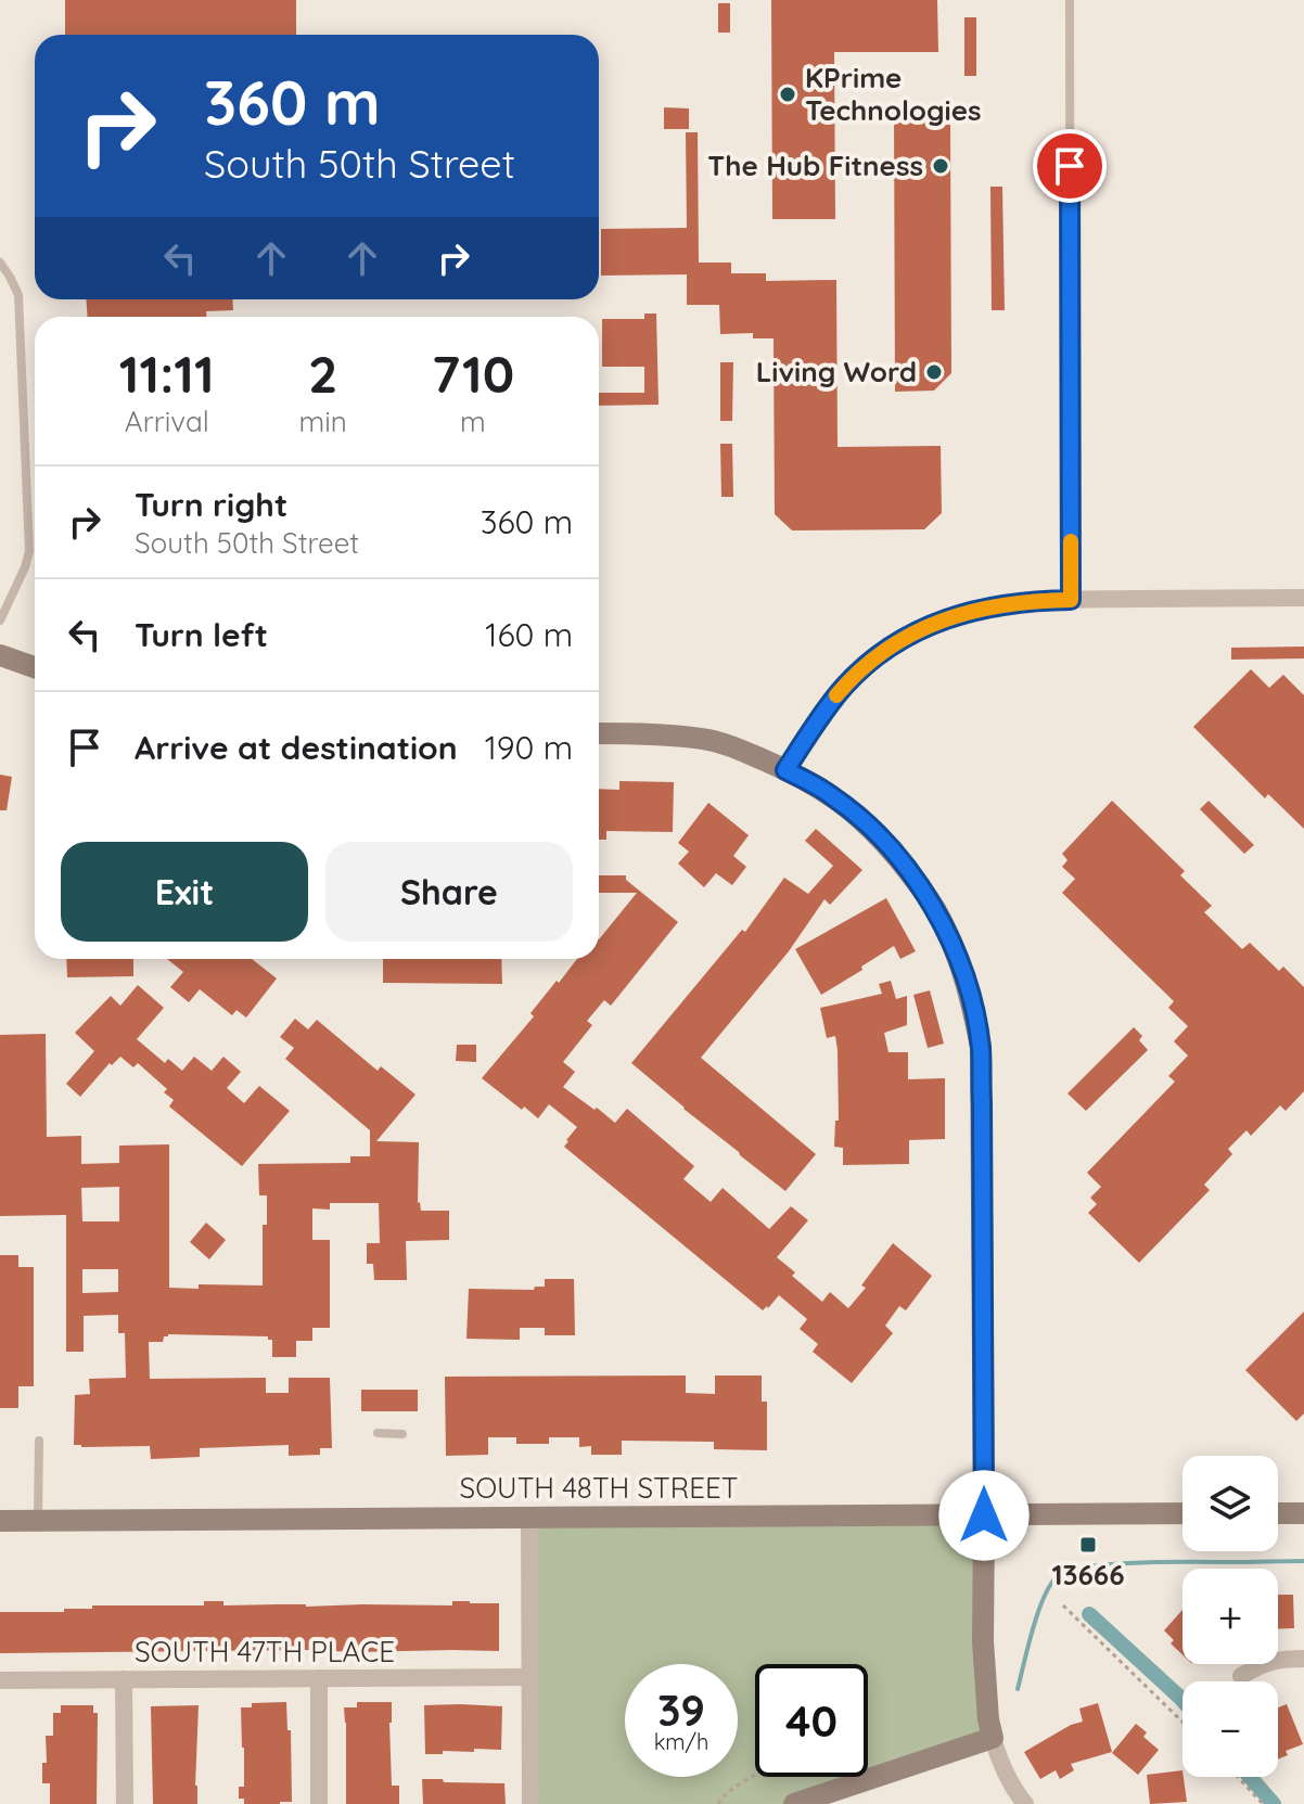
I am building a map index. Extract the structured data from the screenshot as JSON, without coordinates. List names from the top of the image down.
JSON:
{
  "streets": {
    "street": ["SOUTH 48TH STREET", "SOUTH 47TH PLACE"]
  },
  "places": {
    "other": ["KPrime Technologies", "The Hub Fitness", "Living Word"],
    "transit": ["13666"]
  },
  "page": {
    "turn": ["360 m", "South 50th Street"],
    "eta": [
      "11:11",
      "Arrival",
      "2",
      "min",
      "710",
      "m"
    ],
    "list": [
      {
        "name": "Turn right",
        "note": "South 50th Street",
        "value": "360 m"
      },
      {
        "name": "Turn left",
        "value": "160 m"
      },
      {
        "name": "Arrive at destination",
        "value": "190 m"
      }
    ],
    "buttons": ["Exit", "Share"],
    "map_buttons": ["+", "−"],
    "speed": "39 km/h",
    "limit": "40"
  }
}
